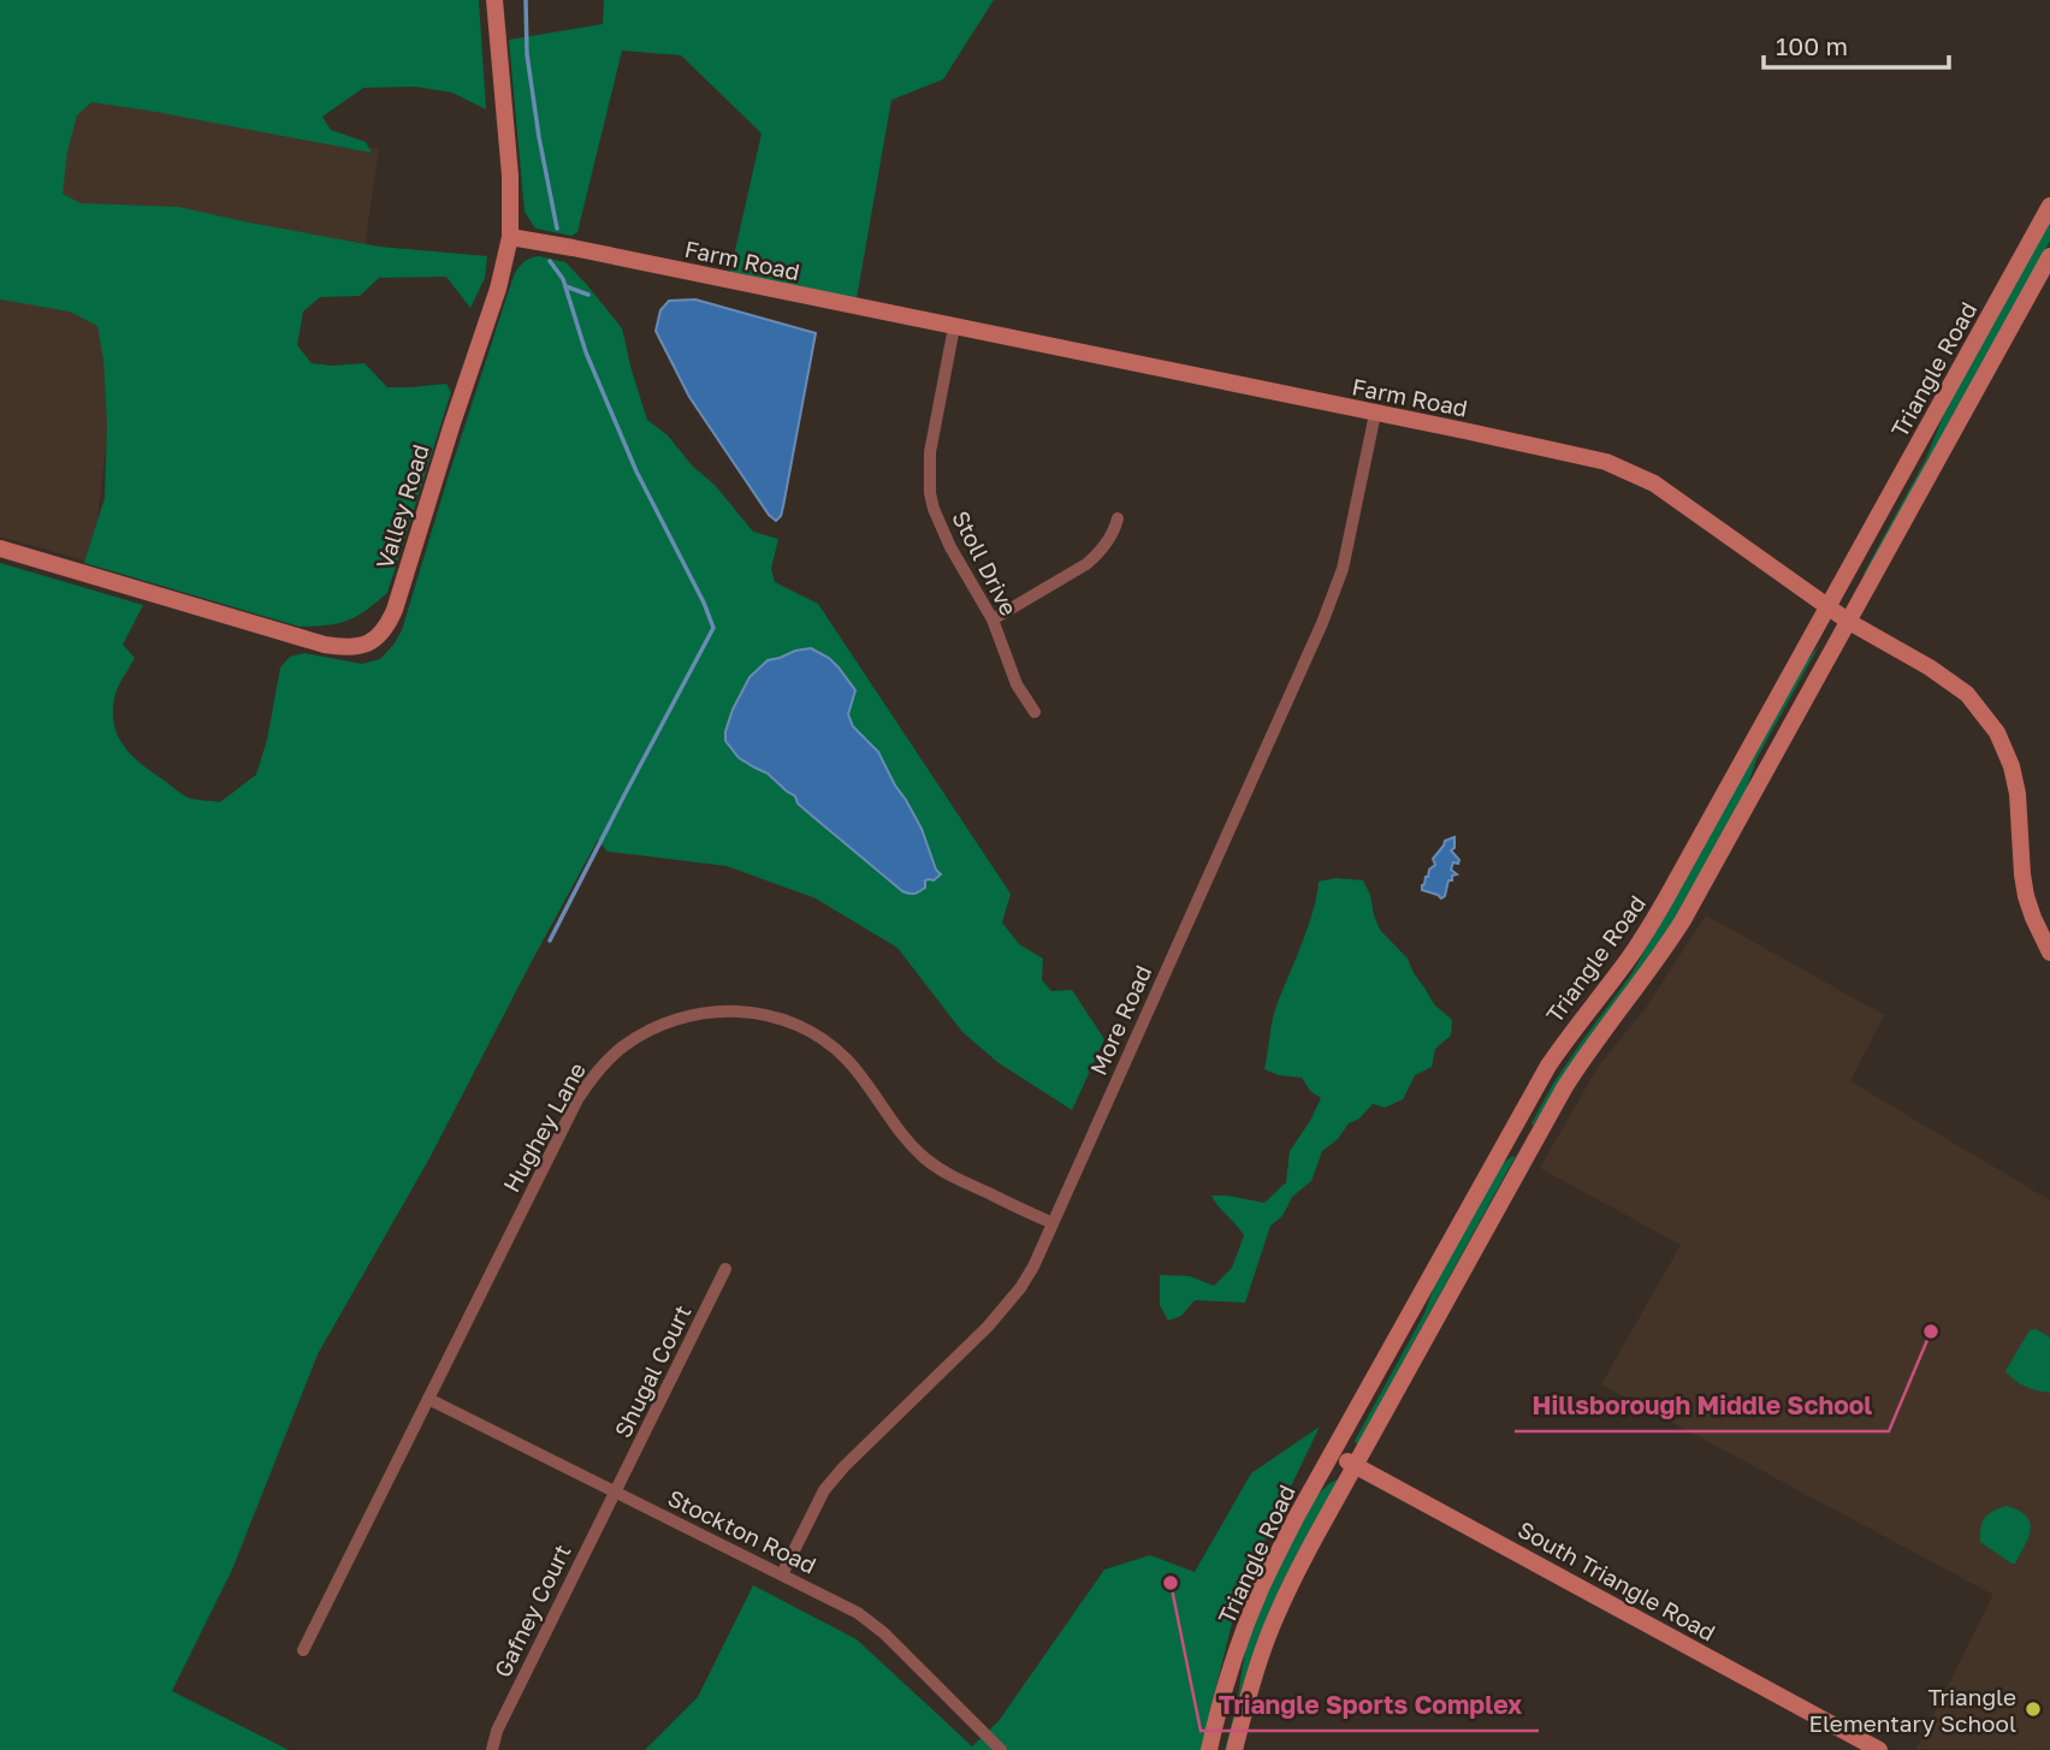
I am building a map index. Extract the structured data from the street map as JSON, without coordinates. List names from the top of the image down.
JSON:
{
  "streets": {
    "street": [
      "Farm Road",
      "Triangle Road",
      "Valley Road",
      "Stoll Drive",
      "More Road",
      "Hughey Lane",
      "Shugal Court",
      "Stockton Road",
      "South Triangle Road",
      "Gafney Court"
    ]
  },
  "crossings": [
    ["Farm Road", "Triangle Road"],
    ["Farm Road", "Valley Road"],
    ["Farm Road", "Stoll Drive"],
    ["Farm Road", "More Road"],
    ["Triangle Road", "South Triangle Road"],
    ["More Road", "Hughey Lane"],
    ["More Road", "Stockton Road"],
    ["Hughey Lane", "Stockton Road"],
    ["Shugal Court", "Stockton Road"],
    ["Shugal Court", "Gafney Court"],
    ["Stockton Road", "Gafney Court"]
  ],
  "places": ["Hillsborough Middle School", "Triangle Sports Complex", "Triangle Elementary School"],
  "scale_bar": "100 m"
}
